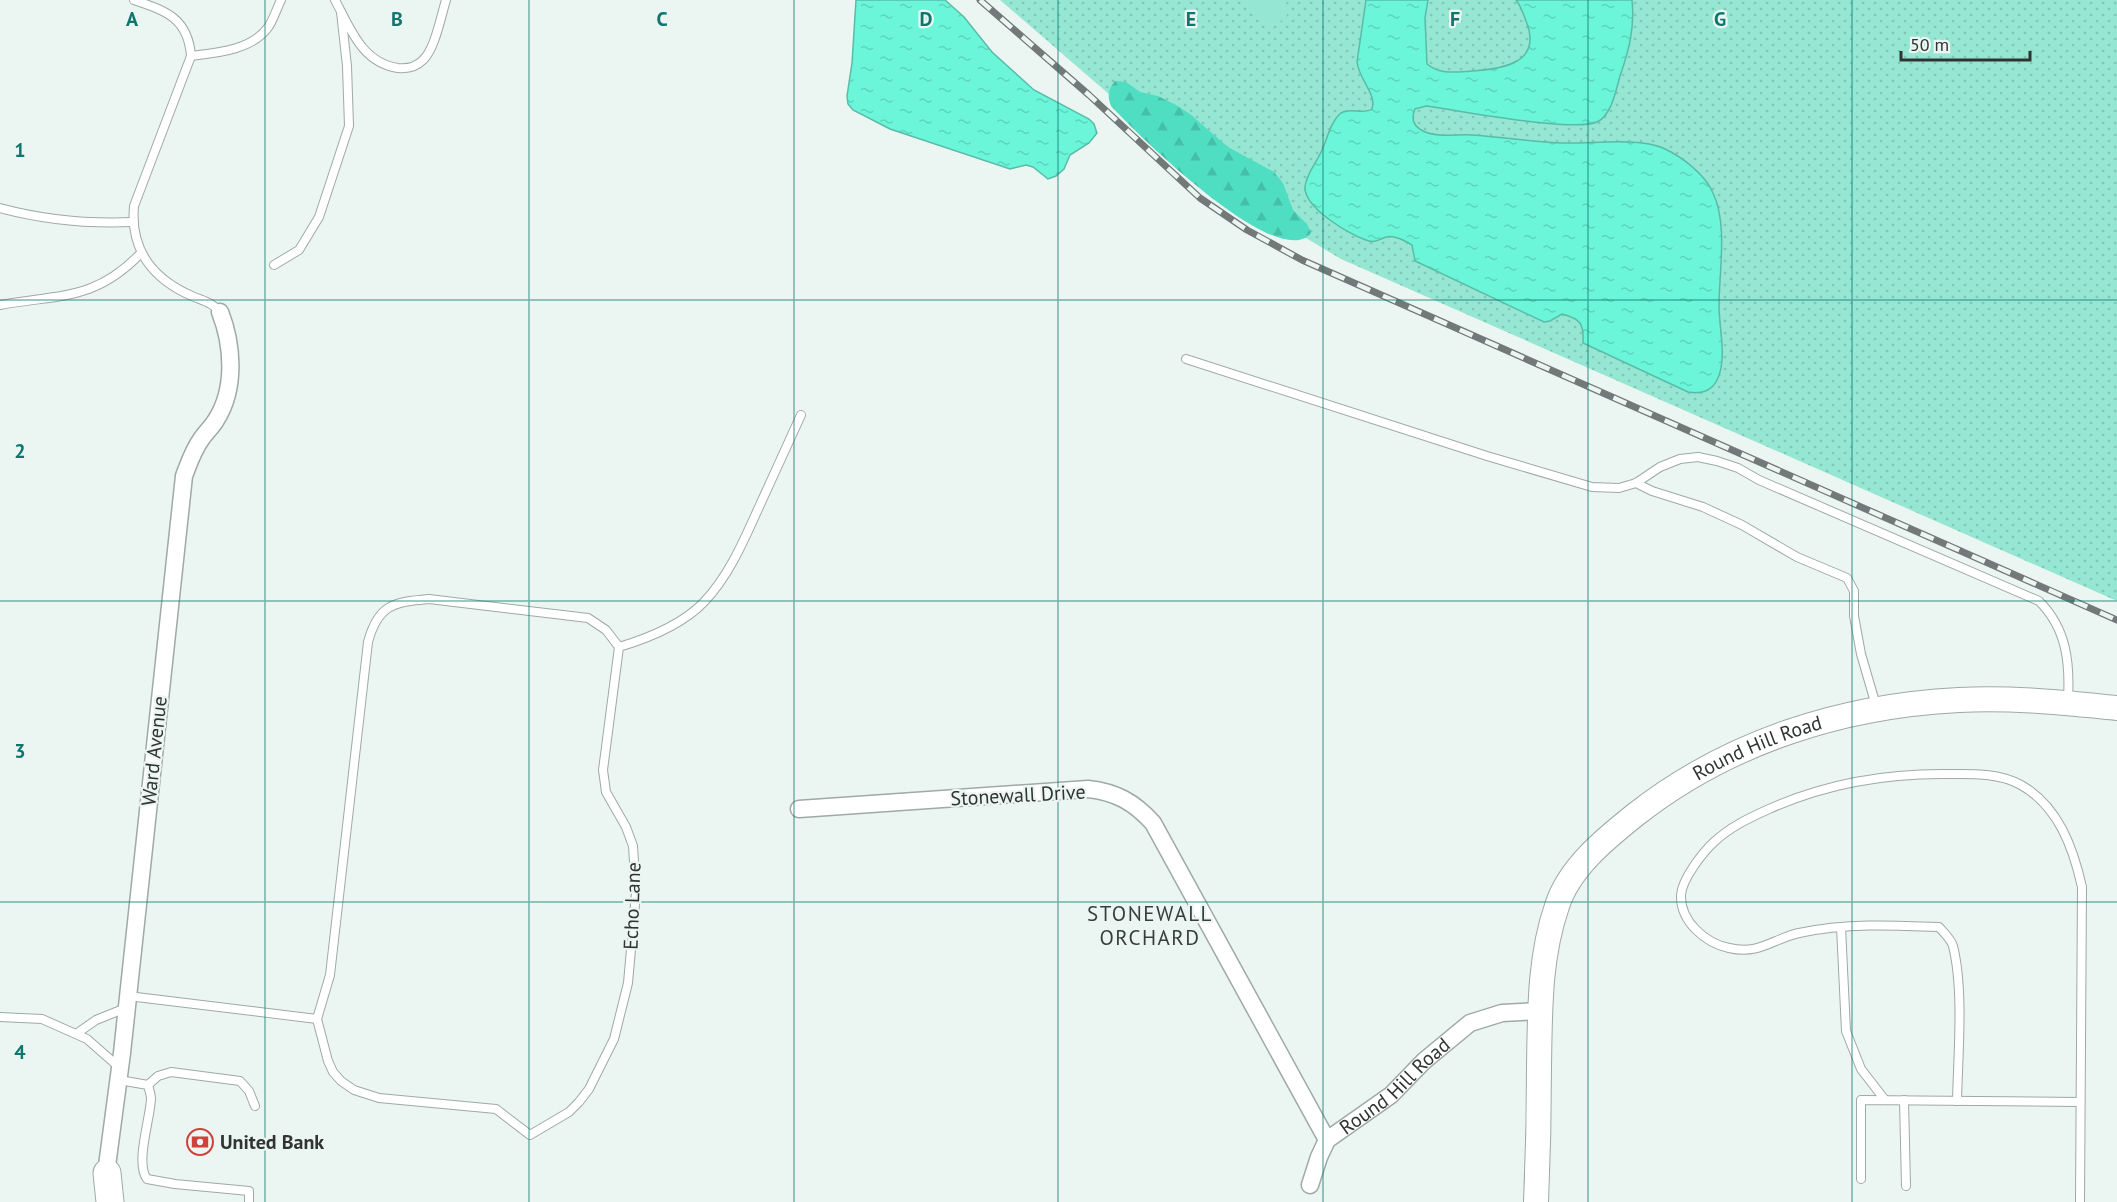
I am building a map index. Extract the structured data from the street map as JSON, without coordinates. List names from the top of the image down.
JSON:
{
  "streets": {
    "street": ["Round Hill Road", "Ward Avenue", "Stonewall Drive"],
    "lane": ["Echo Lane"]
  },
  "crossings": [
    ["Round Hill Road", "Stonewall Drive"]
  ],
  "districts": ["STONEWALL ORCHARD"],
  "places": {
    "bank": ["United Bank"]
  },
  "scale_bar": "50 m",
  "grid": {
    "columns": [
      "A",
      "B",
      "C",
      "D",
      "E",
      "F",
      "G"
    ],
    "rows": [
      "1",
      "2",
      "3",
      "4"
    ]
  }
}
